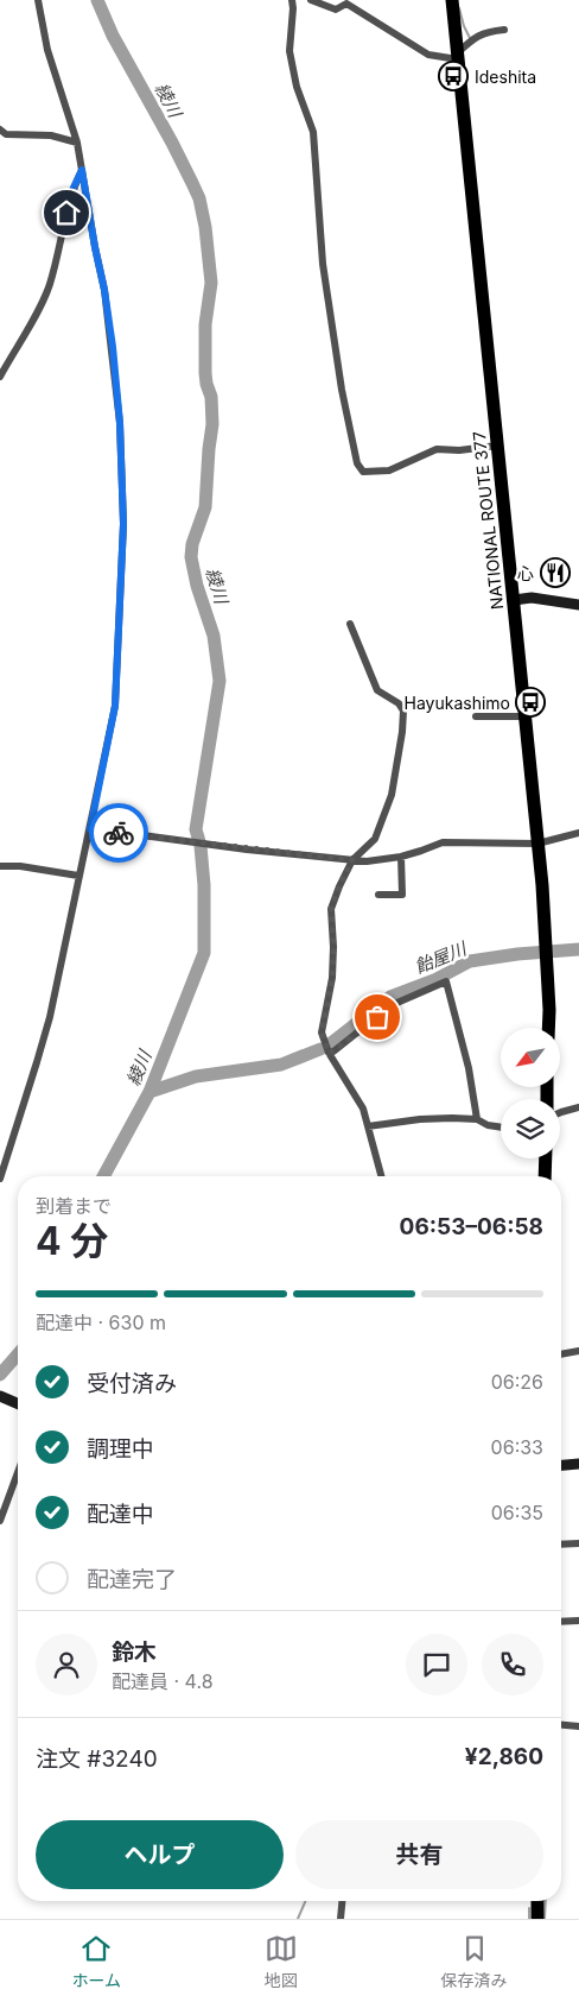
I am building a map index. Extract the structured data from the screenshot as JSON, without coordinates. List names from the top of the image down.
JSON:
{
  "streets": {
    "highway": ["NATIONAL ROUTE 377"]
  },
  "water": ["綾川", "飴屋川"],
  "places": {
    "bus stop": ["Ideshita", "Hayukashimo"],
    "restaurant": ["心"]
  },
  "north": "bottom left",
  "page": {
    "heading": ["4 分", "到着まで", "06:53–06:58"],
    "panel": [
      "鈴木",
      "配達員 · 4.8",
      "注文 #3240",
      "¥2,860"
    ],
    "bar": "配達中 · 630 m",
    "list": [
      ["受付済み", "06:26"],
      ["調理中", "06:33"],
      ["配達中", "06:35"],
      "配達完了"
    ],
    "buttons": ["ヘルプ", "共有"],
    "tabs": ["ホーム", "地図", "保存済み"]
  }
}
